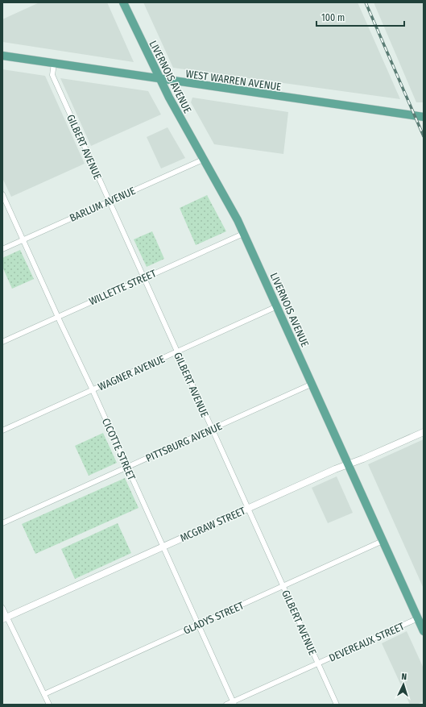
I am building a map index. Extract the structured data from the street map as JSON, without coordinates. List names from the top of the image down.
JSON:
{
  "streets": {
    "main road": ["LIVERNOIS AVENUE", "WEST WARREN AVENUE"],
    "street": [
      "GILBERT AVENUE",
      "BARLUM AVENUE",
      "WILLETTE STREET",
      "WAGNER AVENUE",
      "PITTSBURG AVENUE",
      "CICOTTE STREET",
      "MCGRAW STREET",
      "GLADYS STREET",
      "DEVEREAUX STREET"
    ]
  },
  "crossings": [
    ["LIVERNOIS AVENUE", "WEST WARREN AVENUE"],
    ["LIVERNOIS AVENUE", "BARLUM AVENUE"],
    ["LIVERNOIS AVENUE", "WILLETTE STREET"],
    ["LIVERNOIS AVENUE", "WAGNER AVENUE"],
    ["LIVERNOIS AVENUE", "PITTSBURG AVENUE"],
    ["LIVERNOIS AVENUE", "MCGRAW STREET"],
    ["LIVERNOIS AVENUE", "GLADYS STREET"],
    ["LIVERNOIS AVENUE", "DEVEREAUX STREET"],
    ["WEST WARREN AVENUE", "GILBERT AVENUE"],
    ["GILBERT AVENUE", "BARLUM AVENUE"],
    ["GILBERT AVENUE", "WILLETTE STREET"],
    ["GILBERT AVENUE", "WAGNER AVENUE"],
    ["GILBERT AVENUE", "PITTSBURG AVENUE"],
    ["GILBERT AVENUE", "MCGRAW STREET"],
    ["GILBERT AVENUE", "GLADYS STREET"],
    ["GILBERT AVENUE", "DEVEREAUX STREET"],
    ["BARLUM AVENUE", "CICOTTE STREET"],
    ["WILLETTE STREET", "CICOTTE STREET"],
    ["WAGNER AVENUE", "CICOTTE STREET"],
    ["PITTSBURG AVENUE", "CICOTTE STREET"],
    ["CICOTTE STREET", "MCGRAW STREET"],
    ["CICOTTE STREET", "GLADYS STREET"],
    ["CICOTTE STREET", "DEVEREAUX STREET"]
  ],
  "scale_bar": "100 m",
  "north": "top"
}
